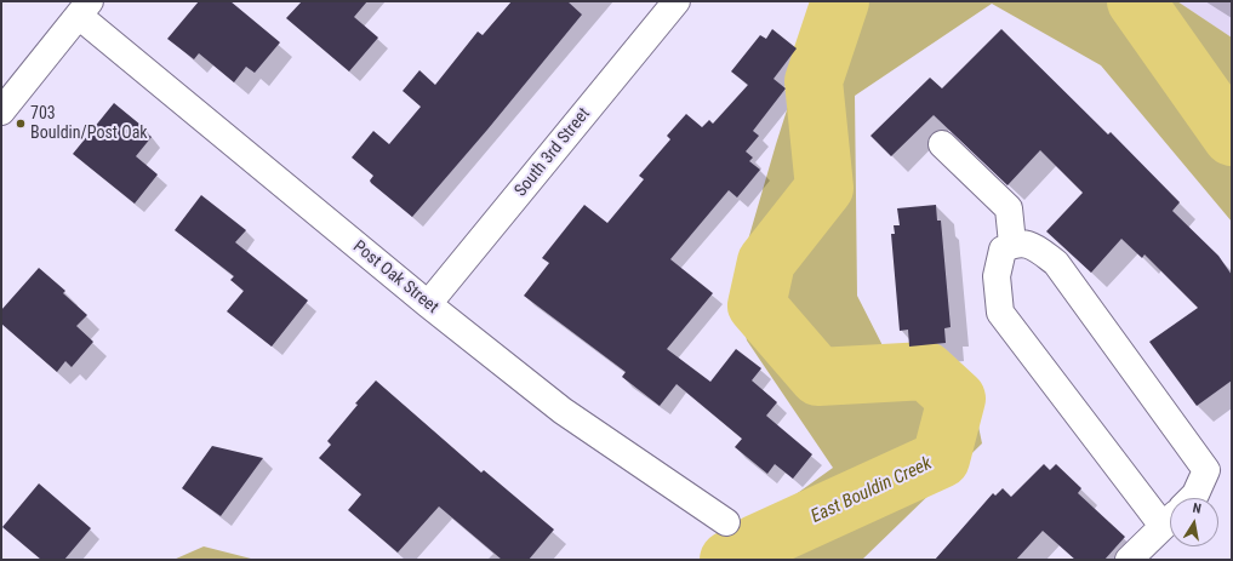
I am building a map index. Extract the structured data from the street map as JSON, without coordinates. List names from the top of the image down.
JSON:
{
  "streets": {
    "street": ["South 3rd Street", "Post Oak Street"]
  },
  "crossings": [
    ["South 3rd Street", "Post Oak Street"]
  ],
  "water": ["East Bouldin Creek"],
  "places": ["703 Bouldin/Post Oak"],
  "north": "top"
}
